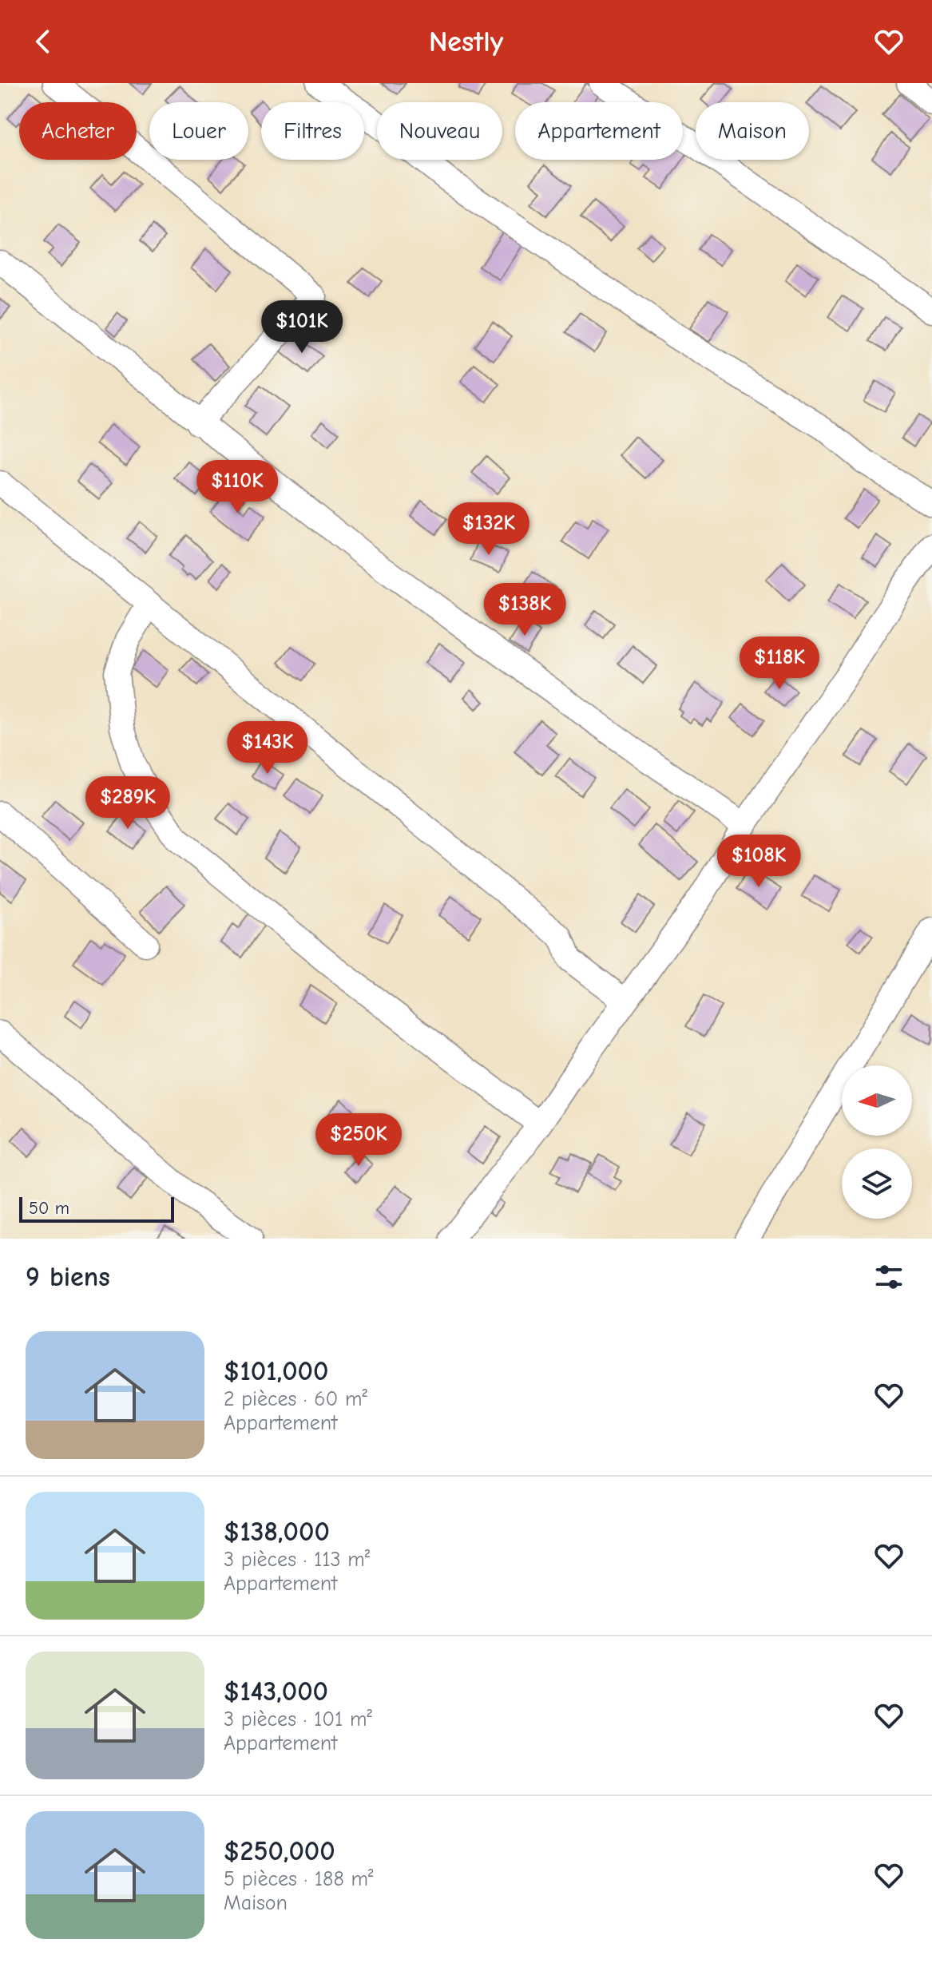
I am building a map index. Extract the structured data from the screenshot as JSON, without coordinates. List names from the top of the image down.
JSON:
{
  "scale_bar": "50 m",
  "north": "left",
  "page": {
    "header": "Nestly",
    "chip": [
      "Acheter",
      "Louer",
      "Filtres",
      "Nouveau",
      "Appartement",
      "Maison"
    ],
    "price": [
      "$101K",
      "$110K",
      "$132K",
      "$138K",
      "$118K",
      "$143K",
      "$289K",
      "$108K",
      "$250K"
    ],
    "scale": "50 m",
    "heading": "9 biens",
    "list": [
      {
        "name": "$101,000",
        "note": "2 pièces · 60 m² · Appartement"
      },
      {
        "name": "$138,000",
        "note": "3 pièces · 113 m² · Appartement"
      },
      {
        "name": "$143,000",
        "note": "3 pièces · 101 m² · Appartement"
      },
      {
        "name": "$250,000",
        "note": "5 pièces · 188 m² · Maison"
      }
    ]
  }
}
